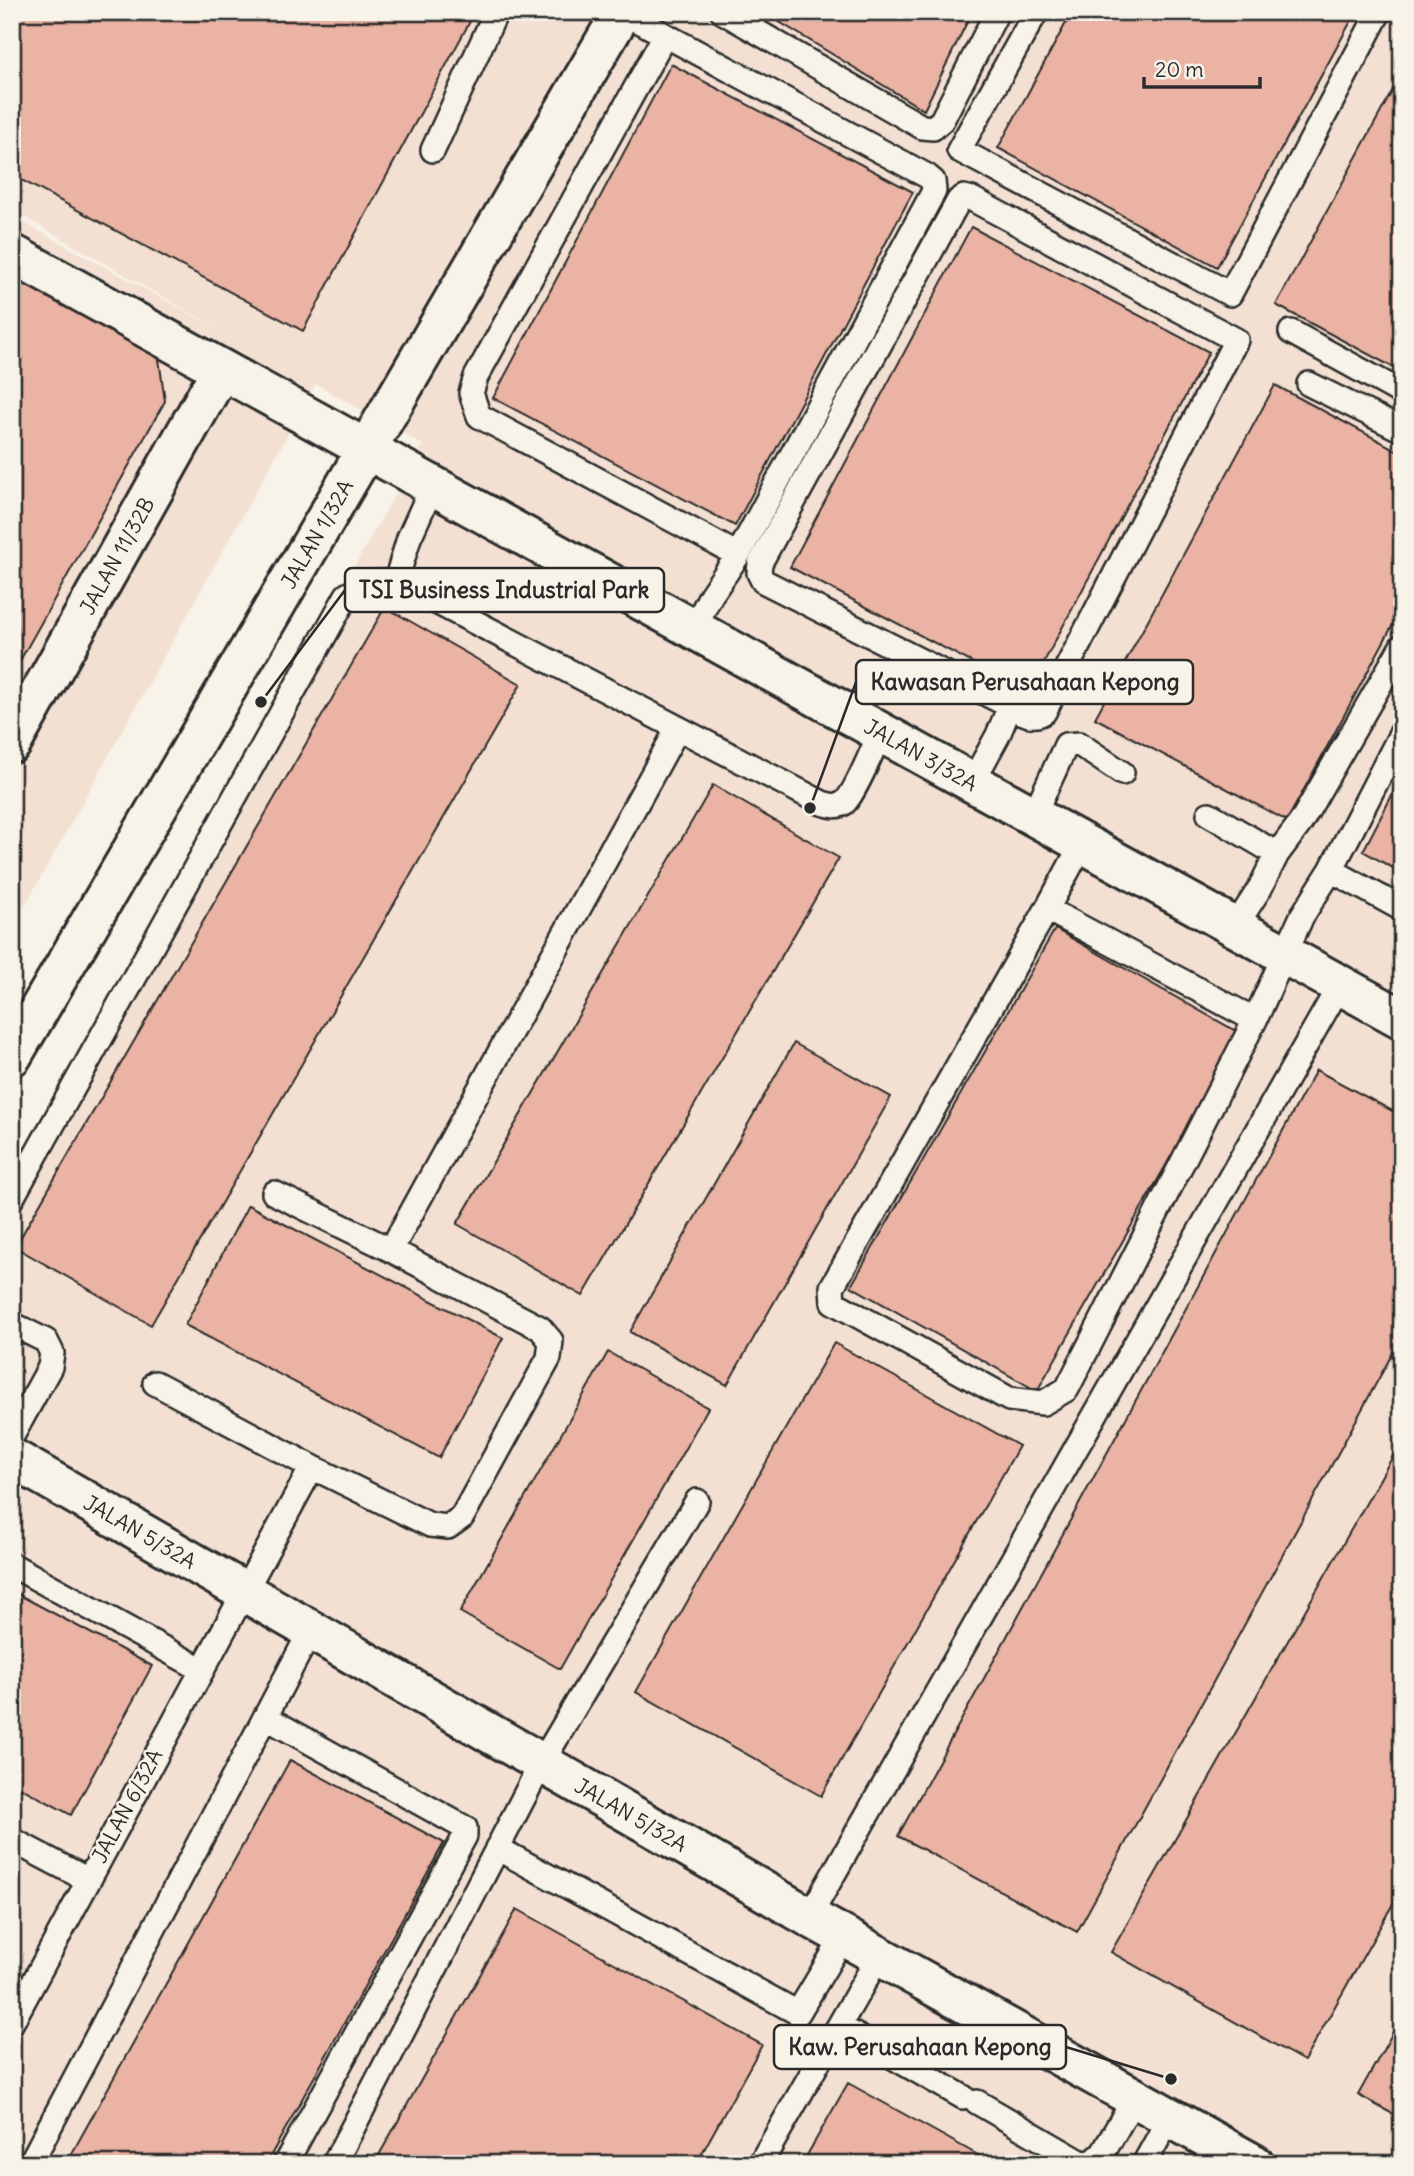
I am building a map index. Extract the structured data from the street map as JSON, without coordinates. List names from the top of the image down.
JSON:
{
  "streets": {
    "street": [
      "JALAN 1/32A",
      "JALAN 11/32B",
      "JALAN 3/32A",
      "JALAN 5/32A"
    ],
    "lane": ["JALAN 6/32A"]
  },
  "crossings": [
    ["JALAN 1/32A", "JALAN 3/32A"],
    ["JALAN 11/32B", "JALAN 3/32A"],
    ["JALAN 5/32A", "JALAN 6/32A"]
  ],
  "places": ["TSI Business Industrial Park", "Kawasan Perusahaan Kepong", "Kaw. Perusahaan Kepong"],
  "scale_bar": "20 m"
}
